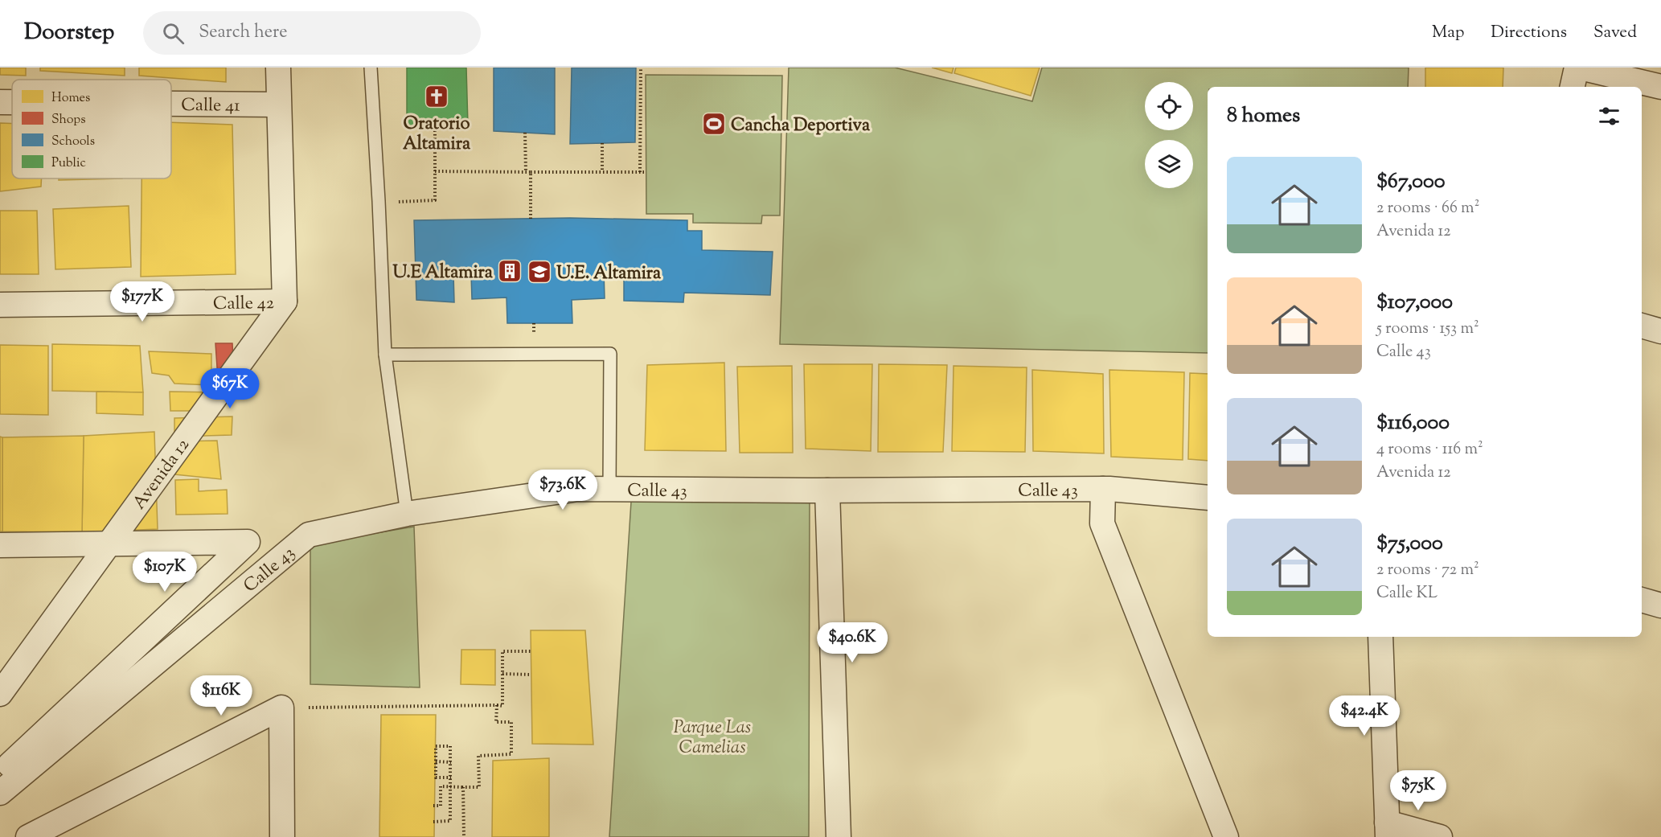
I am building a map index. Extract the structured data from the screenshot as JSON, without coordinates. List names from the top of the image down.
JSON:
{
  "streets": {
    "street": [
      "Calle 41",
      "Calle 42",
      "Avenida 12",
      "Calle 43"
    ]
  },
  "crossings": [
    ["Calle 42", "Avenida 12"]
  ],
  "parks": ["Parque Las Camelias"],
  "places": {
    "church": ["Oratorio Altamira"],
    "sports": ["Cancha Deportiva"],
    "building": ["U.E Altamira"],
    "school or university": ["U.E. Altamira"]
  },
  "legend": [
    "Homes",
    "Shops",
    "Schools",
    "Public"
  ],
  "page": {
    "header": "Doorstep",
    "search": "Search here",
    "nav": ["Map", "Directions", "Saved"],
    "heading": "8 homes",
    "list": [
      {
        "name": "$67,000",
        "note": "2 rooms · 66 m² · Avenida 12"
      },
      {
        "name": "$107,000",
        "note": "5 rooms · 153 m² · Calle 43"
      },
      {
        "name": "$116,000",
        "note": "4 rooms · 116 m² · Avenida 12"
      },
      {
        "name": "$75,000",
        "note": "2 rooms · 72 m² · Calle KL"
      }
    ],
    "price": [
      "$177K",
      "$67K",
      "$73.6K",
      "$107K",
      "$40.6K",
      "$116K",
      "$42.4K",
      "$75K"
    ]
  }
}
